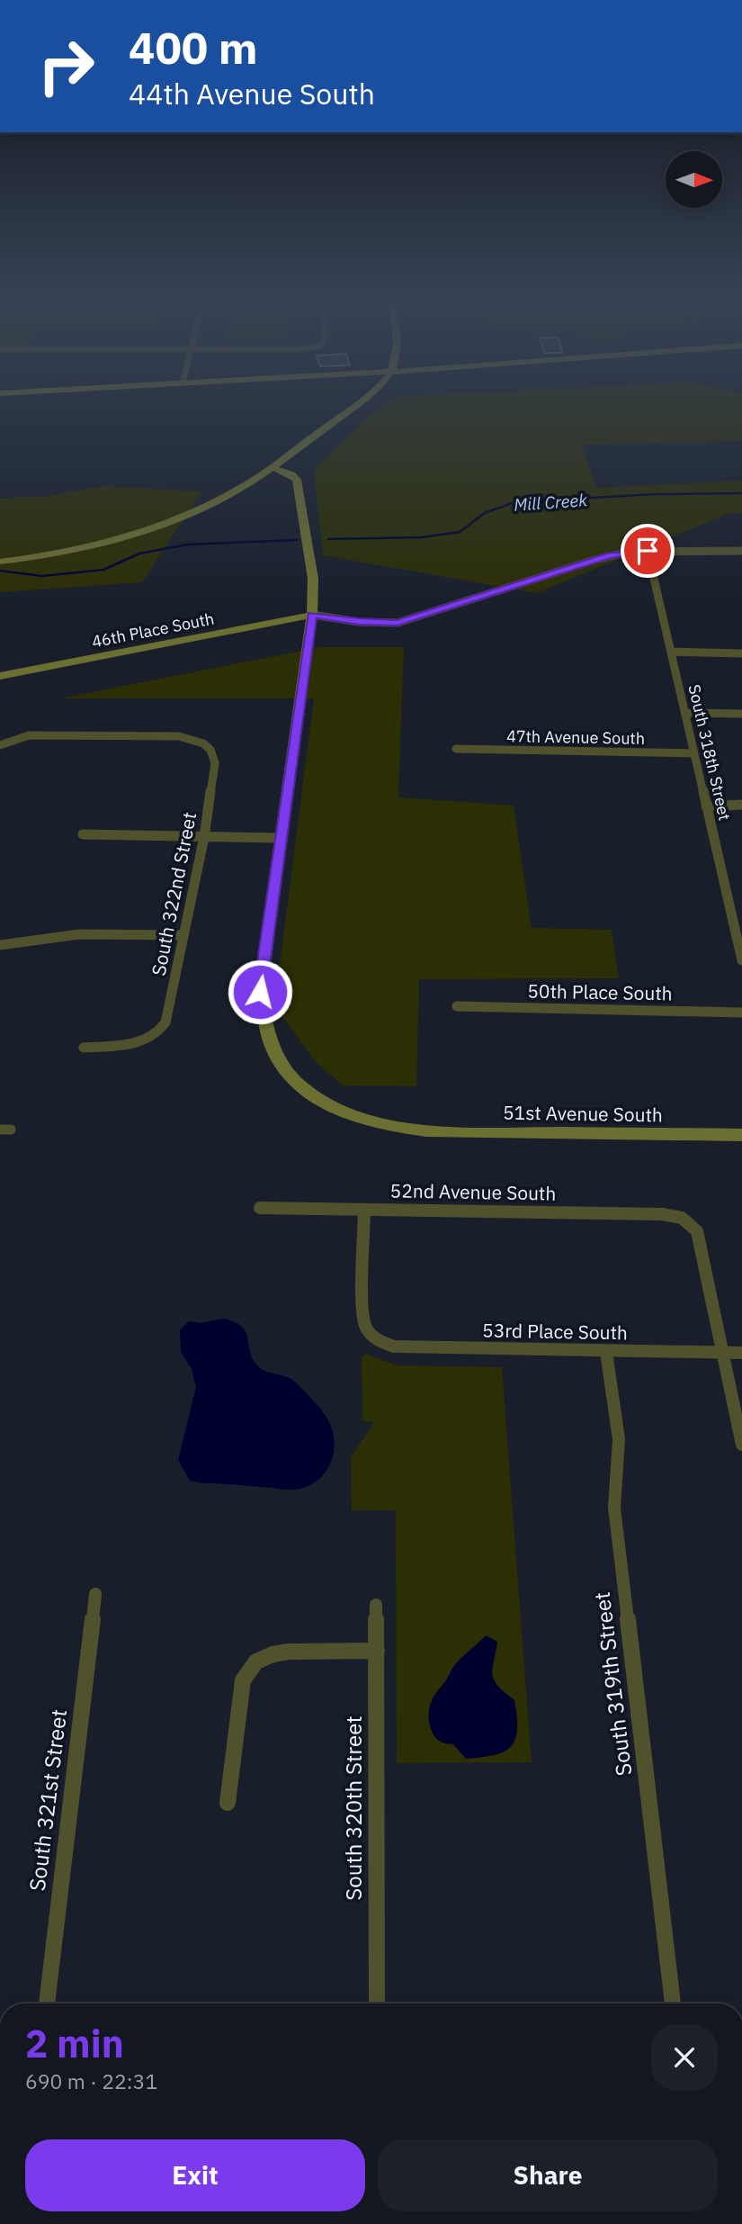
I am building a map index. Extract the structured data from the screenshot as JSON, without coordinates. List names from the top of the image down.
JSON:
{
  "streets": {
    "main road": ["46th Place South", "51st Avenue South"],
    "street": [
      "47th Avenue South",
      "South 318th Street",
      "South 322nd Street",
      "50th Place South",
      "52nd Avenue South",
      "53rd Place South",
      "South 319th Street",
      "South 321st Street",
      "South 320th Street"
    ]
  },
  "crossings": [
    ["47th Avenue South", "South 318th Street"],
    ["52nd Avenue South", "53rd Place South"],
    ["53rd Place South", "South 319th Street"]
  ],
  "water": ["Mill Creek"],
  "north": "right",
  "page": {
    "turn": ["400 m", "44th Avenue South"],
    "heading": ["2 min", "690 m · 22:31"],
    "buttons": ["Exit", "Share"]
  }
}
